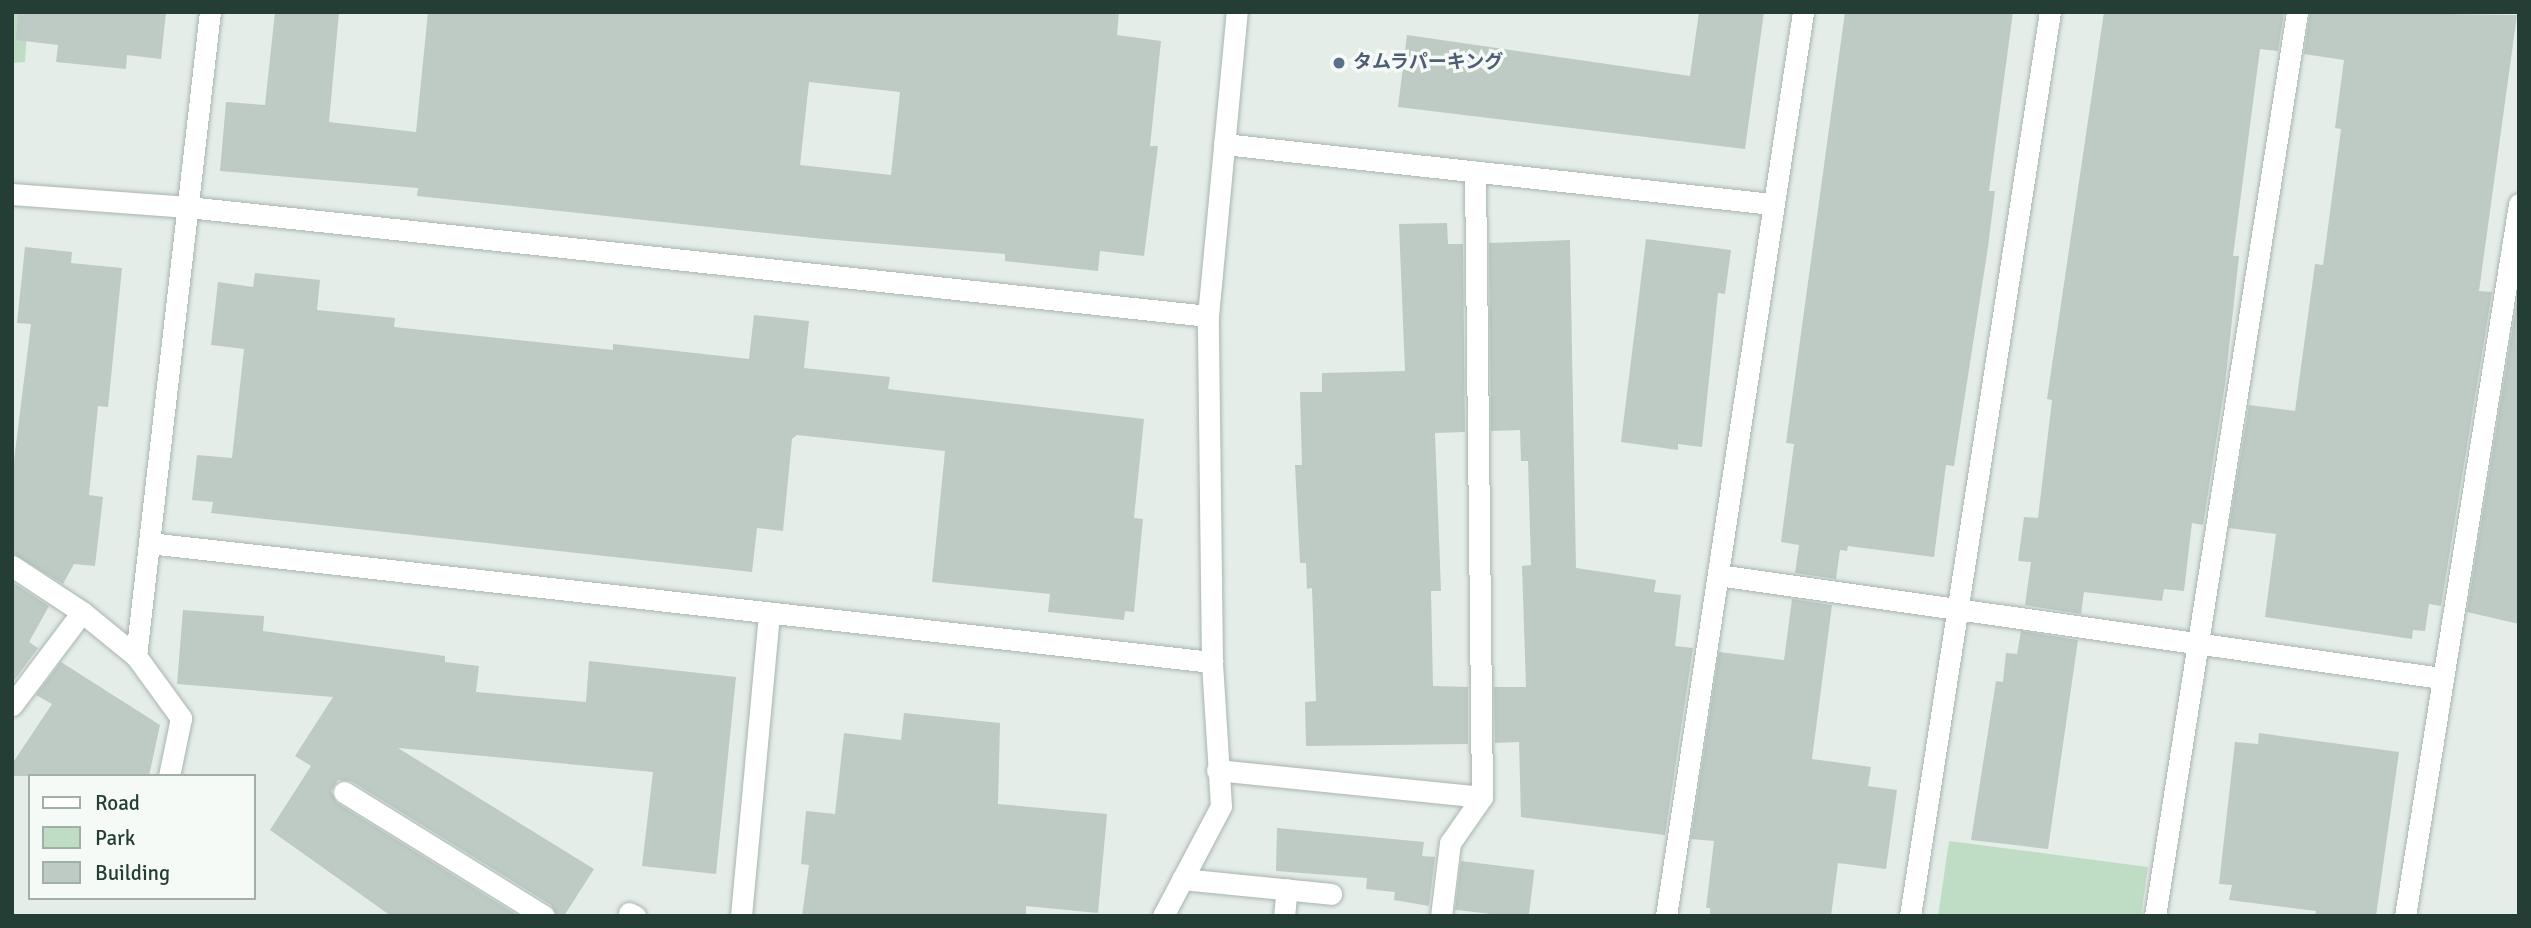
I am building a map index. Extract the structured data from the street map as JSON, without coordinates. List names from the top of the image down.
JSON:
{
  "places": ["タムラパーキング"],
  "legend": ["Road", "Park", "Building"]
}
